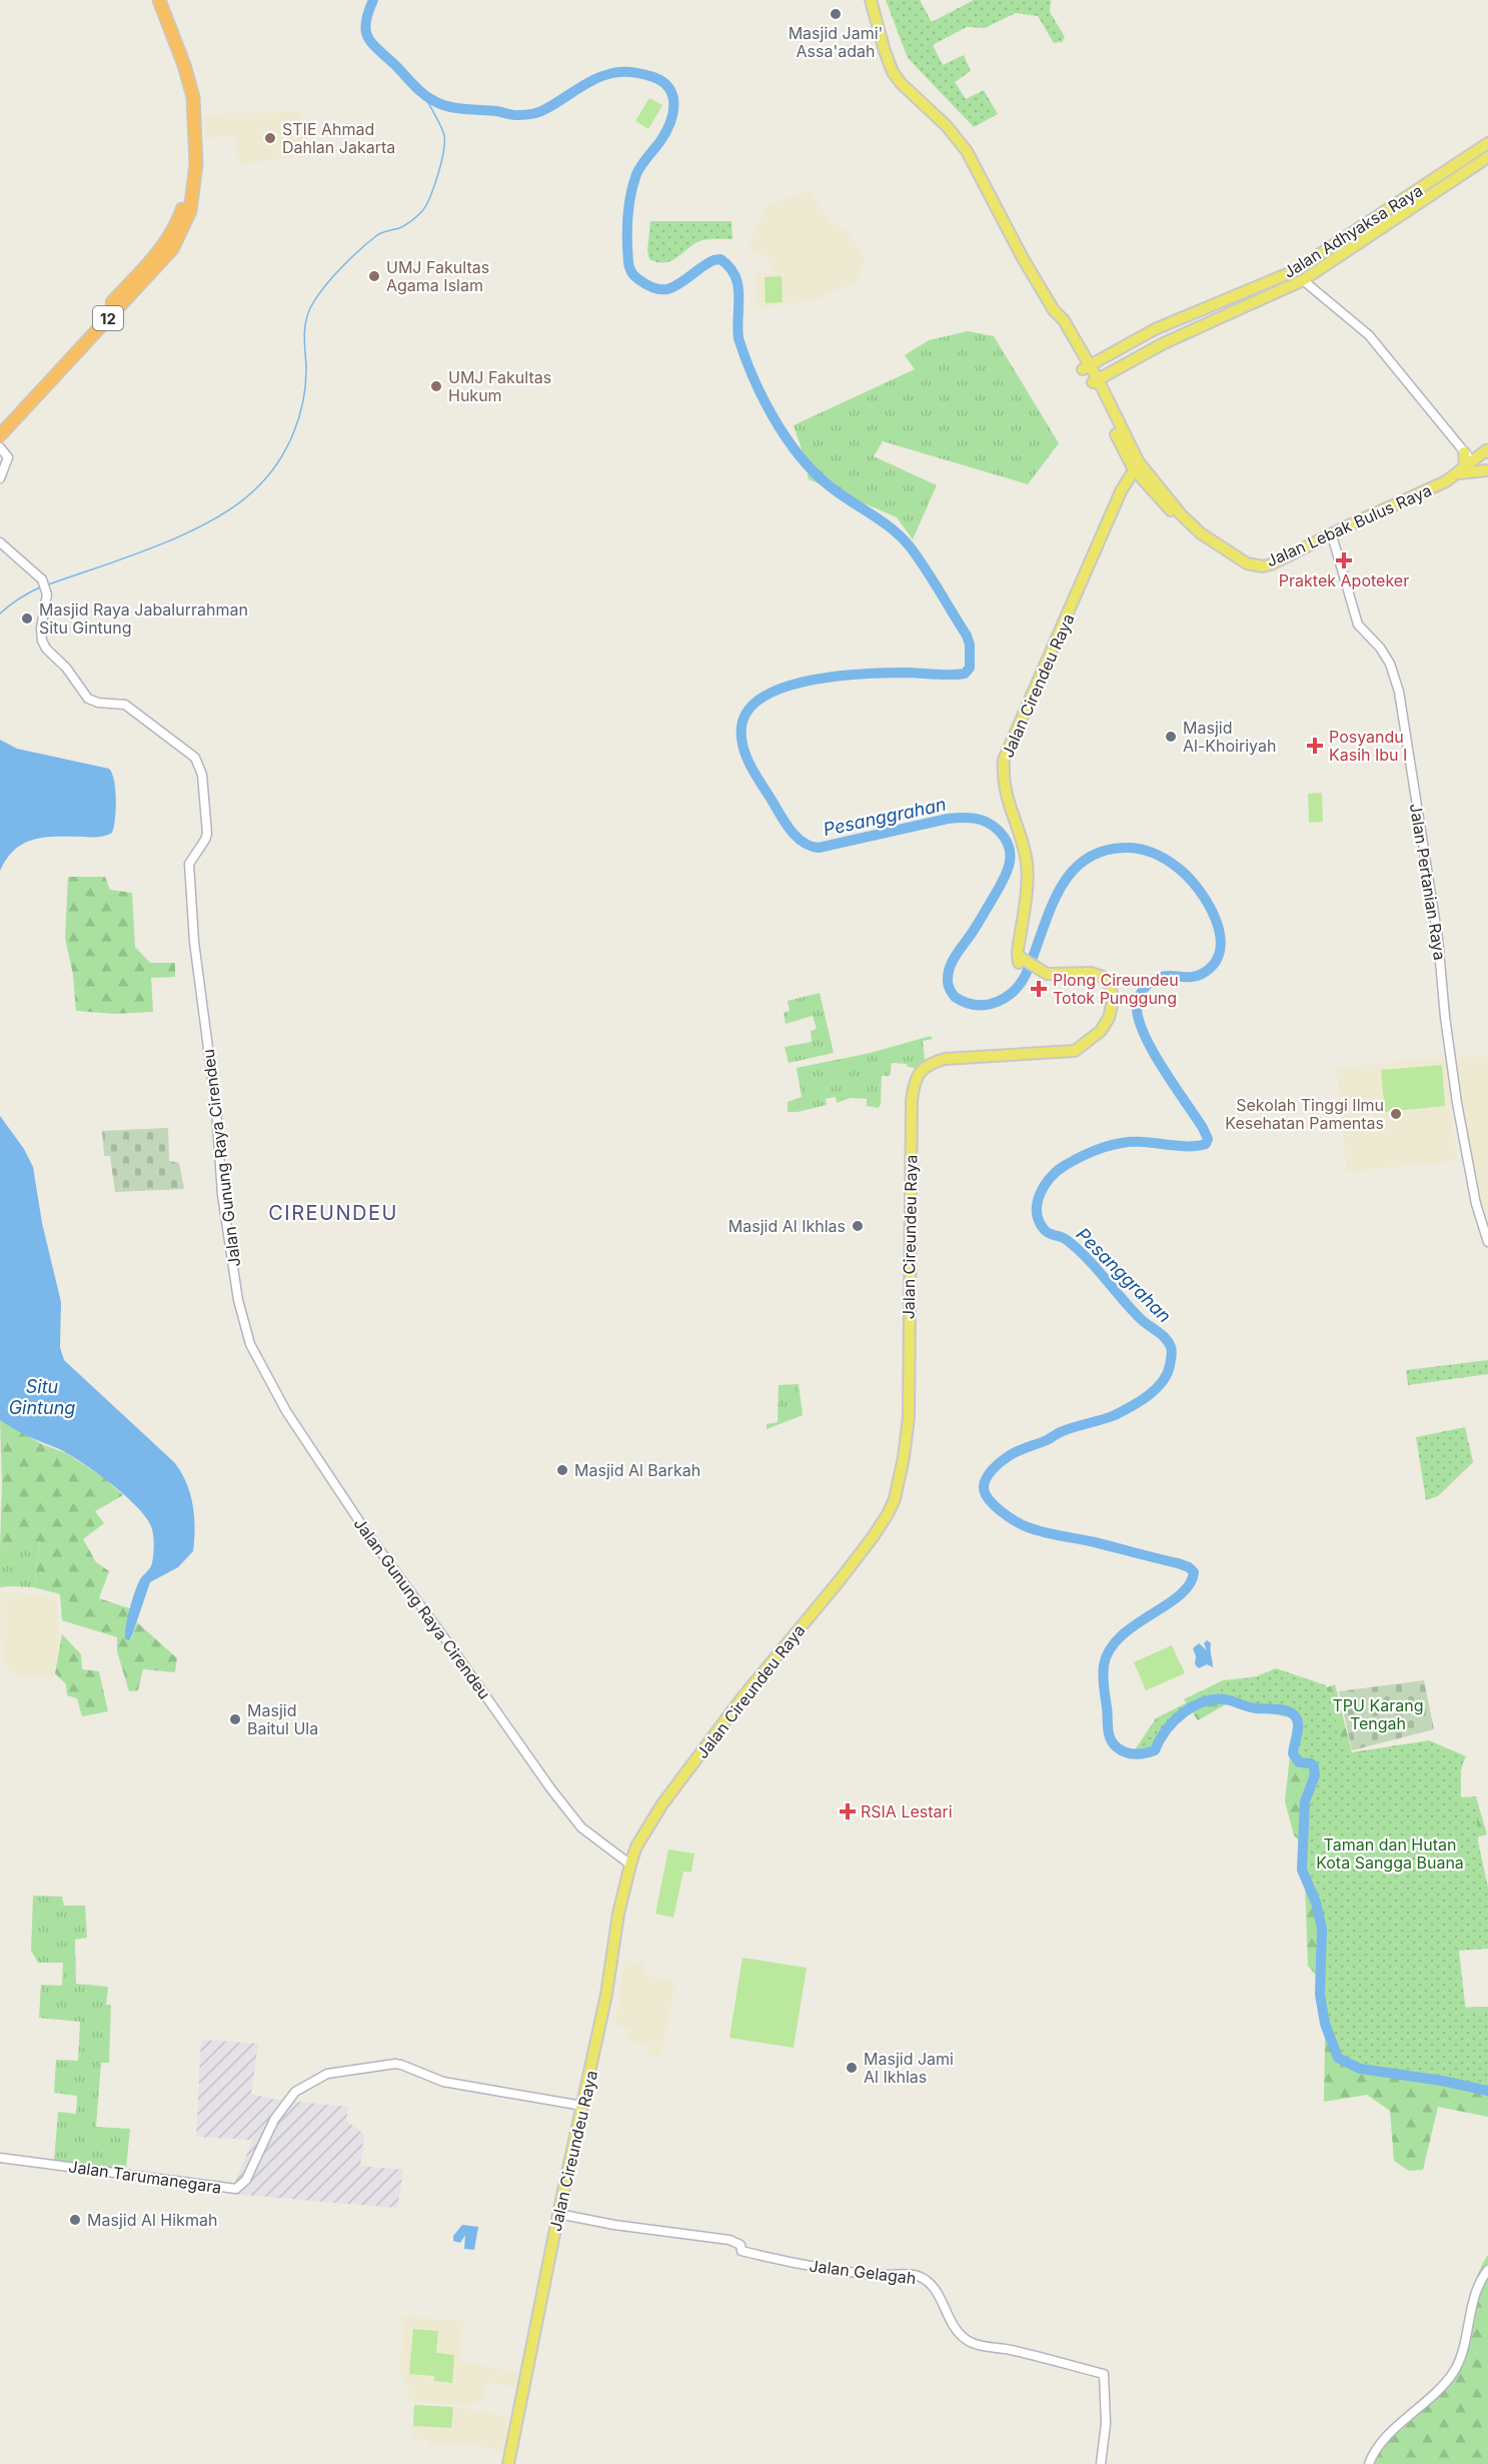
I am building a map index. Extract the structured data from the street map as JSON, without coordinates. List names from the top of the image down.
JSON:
{
  "streets": {
    "highway": ["12"],
    "main road": [
      "Jalan Adhyaksa Raya",
      "Jalan Lebak Bulus Raya",
      "Jalan Cirendeu Raya",
      "Jalan Cireundeu Raya"
    ],
    "street": [
      "Jalan Pertanian Raya",
      "Jalan Gunung Raya Cirendeu",
      "Jalan Tarumanegara",
      "Jalan Gelagah"
    ]
  },
  "crossings": [
    ["Jalan Adhyaksa Raya", "Jalan Lebak Bulus Raya"],
    ["Jalan Lebak Bulus Raya", "Jalan Cirendeu Raya"],
    ["Jalan Lebak Bulus Raya", "Jalan Pertanian Raya"],
    ["Jalan Cirendeu Raya", "Jalan Cireundeu Raya"],
    ["Jalan Gunung Raya Cirendeu", "Jalan Cireundeu Raya"],
    ["Jalan Cireundeu Raya", "Jalan Tarumanegara"],
    ["Jalan Cireundeu Raya", "Jalan Gelagah"]
  ],
  "districts": ["CIREUNDEU"],
  "water": ["Pesanggrahan", "Situ Gintung"],
  "parks": ["TPU Karang Tengah", "Taman dan Hutan Kota Sangga Buana"],
  "places": {
    "other": [
      "Masjid Jami' Assa'adah",
      "STIE Ahmad Dahlan Jakarta",
      "UMJ Fakultas Agama Islam",
      "UMJ Fakultas Hukum",
      "Masjid Raya Jabalurrahman Situ Gintung",
      "Masjid Al-Khoiriyah",
      "Sekolah Tinggi Ilmu Kesehatan Pamentas",
      "Masjid Al Ikhlas",
      "Masjid Al Barkah",
      "Masjid Baitul Ula",
      "Masjid Jami Al Ikhlas",
      "Masjid Al Hikmah"
    ],
    "health": [
      "Praktek Apoteker",
      "Posyandu Kasih Ibu I",
      "Plong Cireundeu Totok Punggung",
      "RSIA Lestari"
    ]
  }
}
